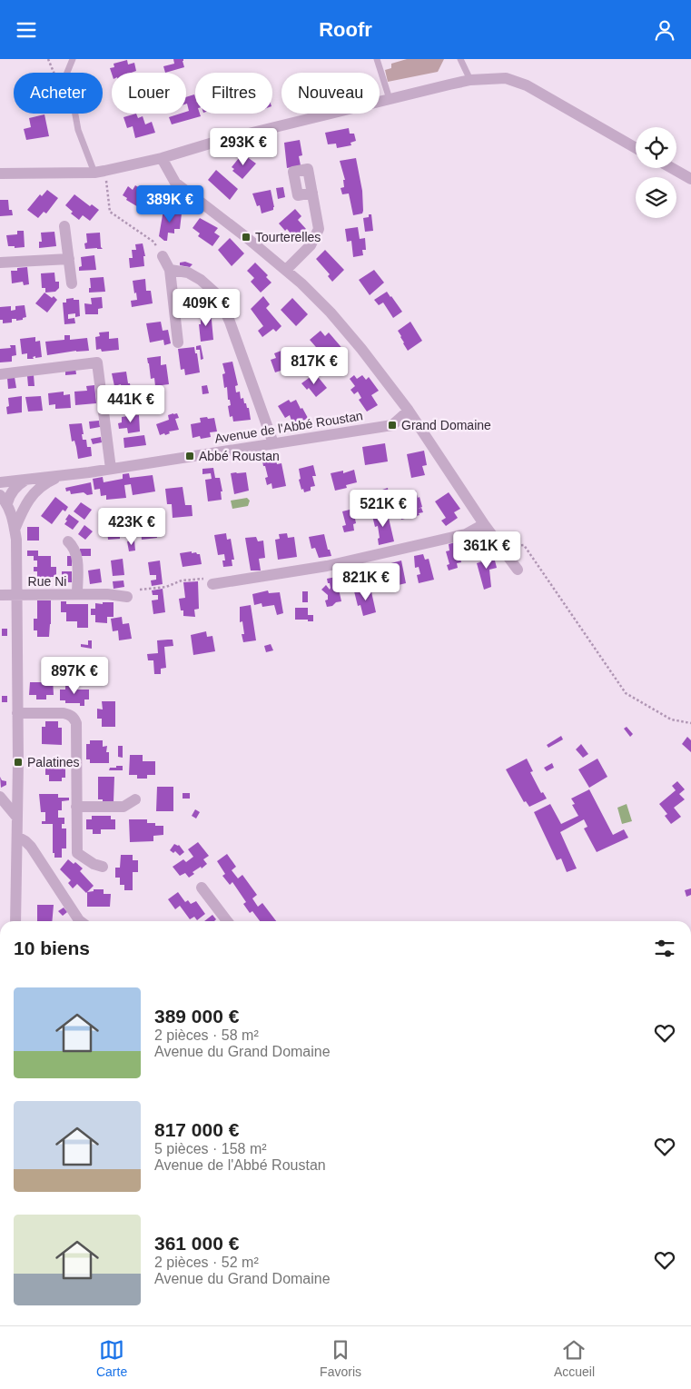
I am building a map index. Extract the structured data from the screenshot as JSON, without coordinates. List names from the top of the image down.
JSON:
{
  "streets": {
    "street": ["Avenue de l'Abbé Roustan", "Rue Ni"]
  },
  "places": {
    "transit": [
      "Tourterelles",
      "Grand Domaine",
      "Abbé Roustan",
      "Palatines"
    ]
  },
  "page": {
    "header": "Roofr",
    "chip": [
      "Acheter",
      "Louer",
      "Filtres",
      "Nouveau"
    ],
    "price": [
      "293K €",
      "389K €",
      "409K €",
      "817K €",
      "441K €",
      "521K €",
      "423K €",
      "361K €",
      "821K €",
      "897K €"
    ],
    "heading": "10 biens",
    "list": [
      {
        "name": "389 000 €",
        "note": "2 pièces · 58 m² · Avenue du Grand Domaine"
      },
      {
        "name": "817 000 €",
        "note": "5 pièces · 158 m² · Avenue de l'Abbé Roustan"
      },
      {
        "name": "361 000 €",
        "note": "2 pièces · 52 m² · Avenue du Grand Domaine"
      }
    ],
    "tabs": ["Carte", "Favoris", "Accueil"]
  }
}
